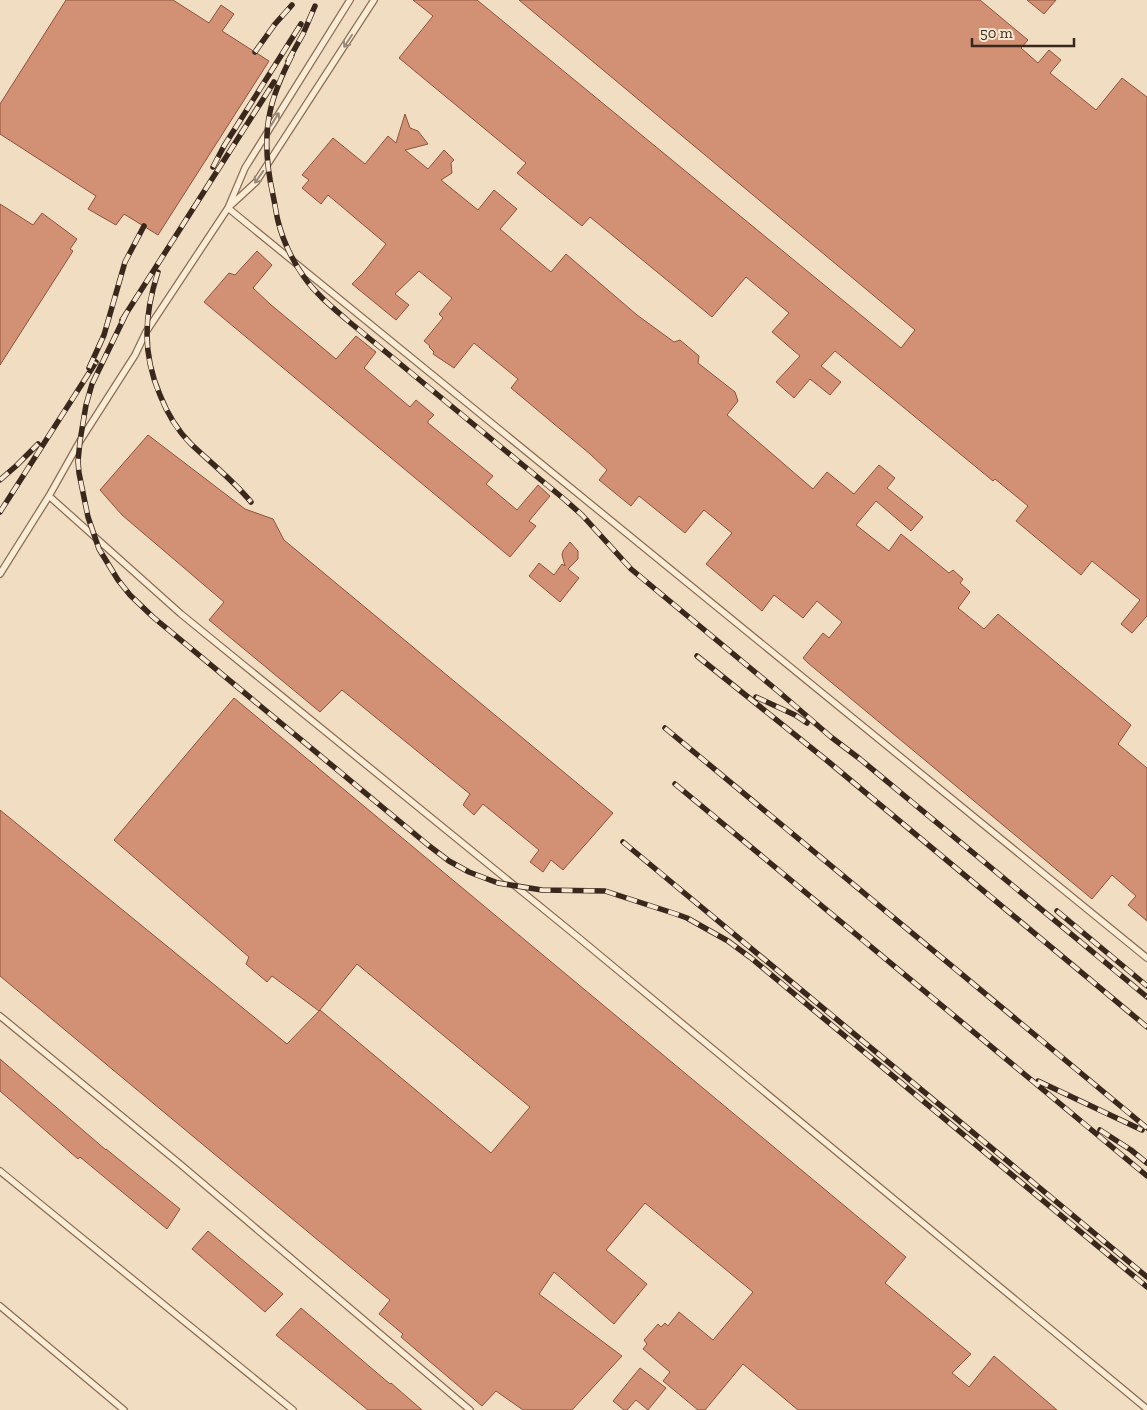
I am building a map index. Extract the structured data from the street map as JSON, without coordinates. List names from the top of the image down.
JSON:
{
  "scale_bar": "50 m"
}
